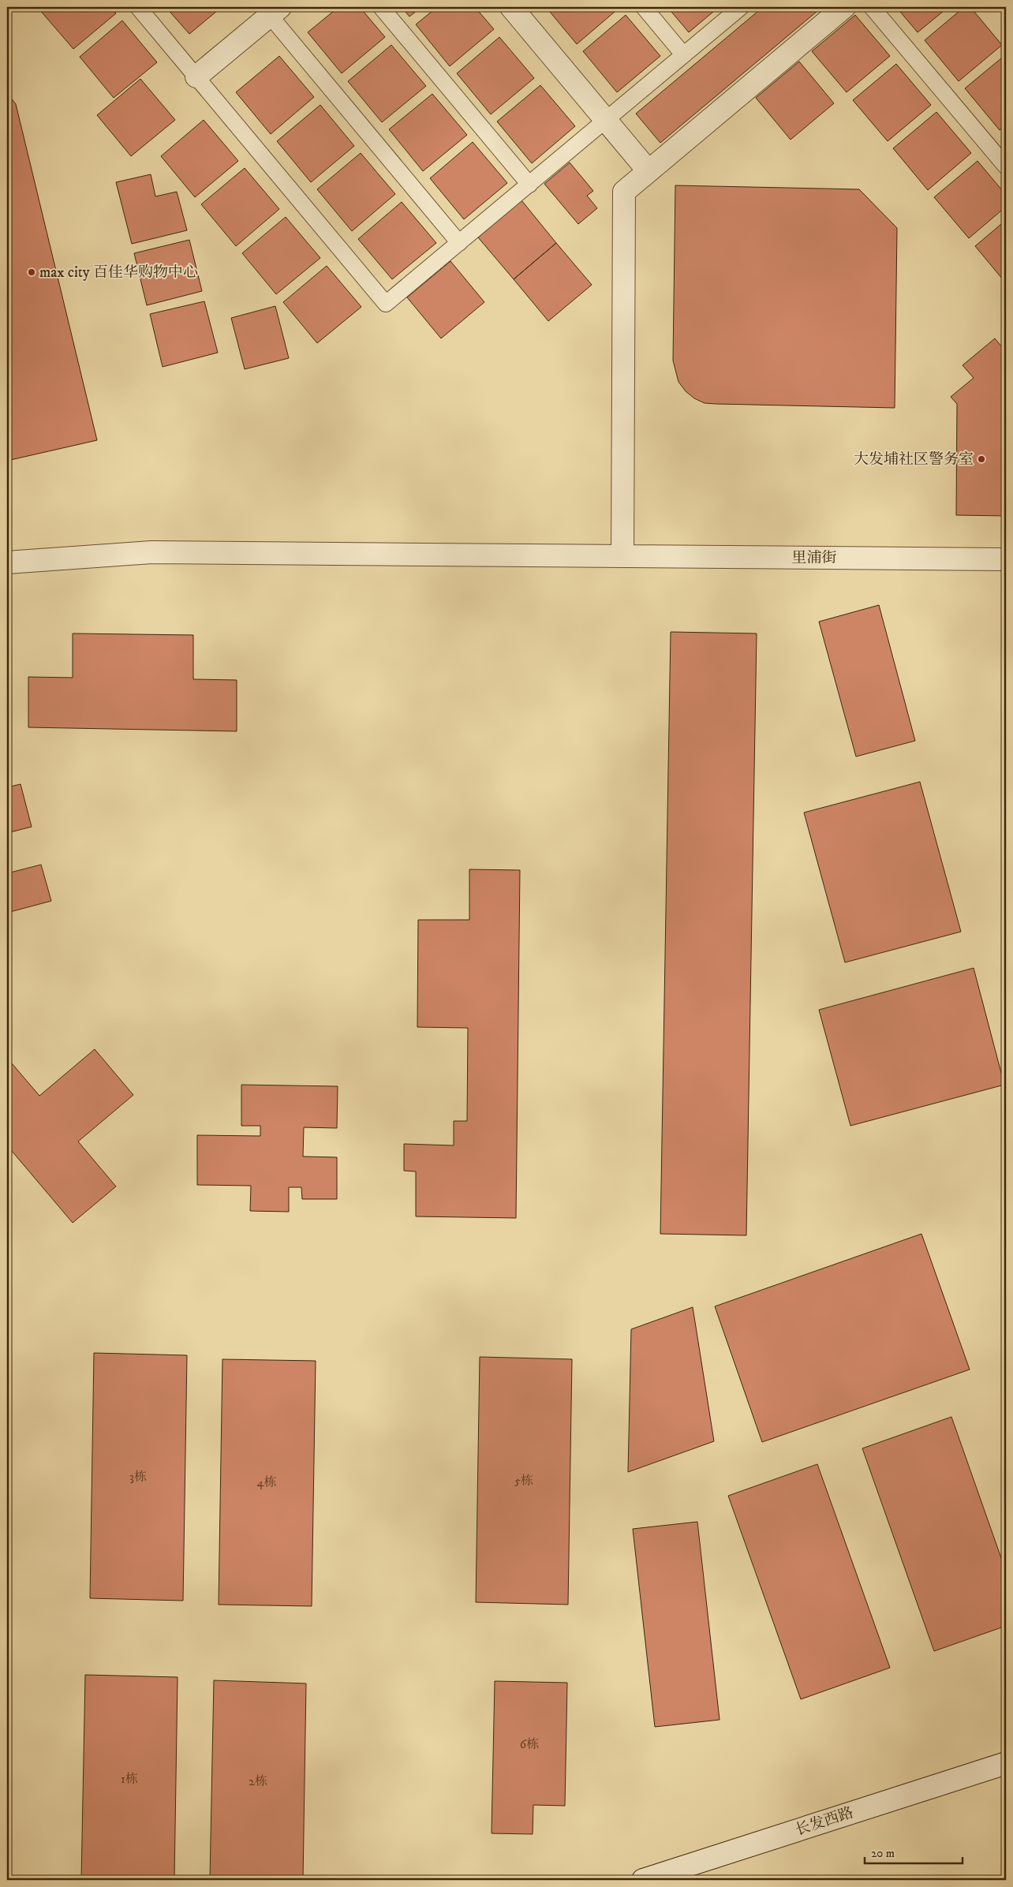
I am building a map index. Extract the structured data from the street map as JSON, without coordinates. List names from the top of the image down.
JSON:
{
  "streets": {
    "street": ["里浦街", "长发西路"]
  },
  "places": ["max city 百佳华购物中心", "大发埔社区警务室"],
  "house_numbers": [
    "3栋",
    "5栋",
    "4栋",
    "6栋",
    "1栋",
    "2栋"
  ],
  "scale_bar": "20 m"
}
